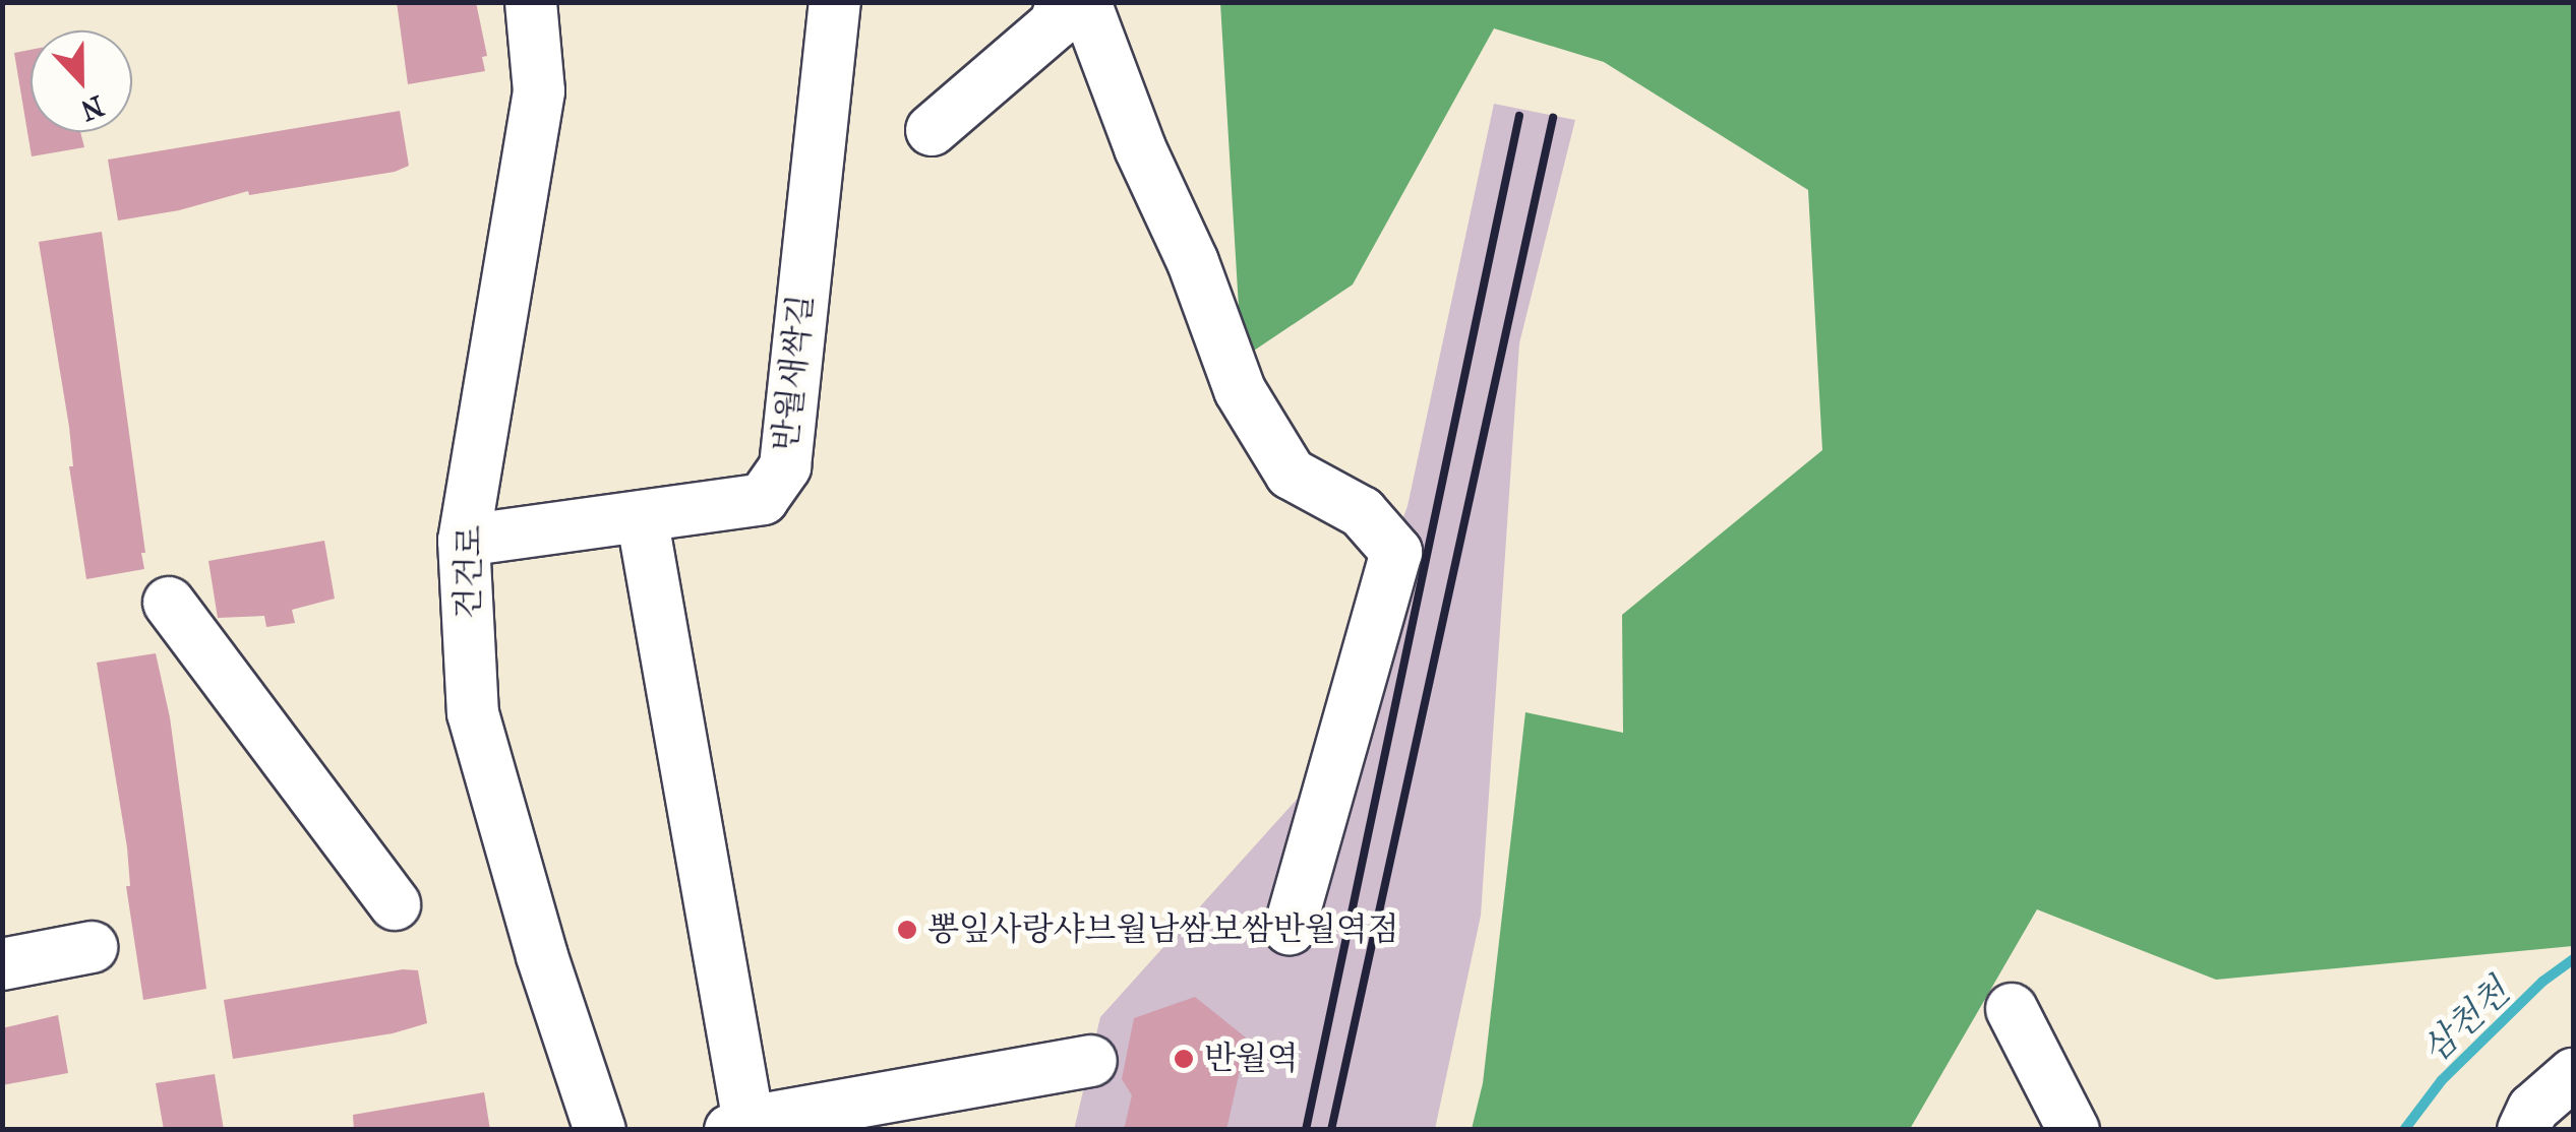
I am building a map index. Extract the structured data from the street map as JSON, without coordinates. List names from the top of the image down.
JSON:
{
  "streets": {
    "street": ["반월새싹길", "건건로"]
  },
  "crossings": [
    ["반월새싹길", "건건로"]
  ],
  "water": ["삼천천"],
  "places": ["뽕잎사랑샤브월남쌈보쌈반월역점", "반월역"],
  "north": "bottom"
}
